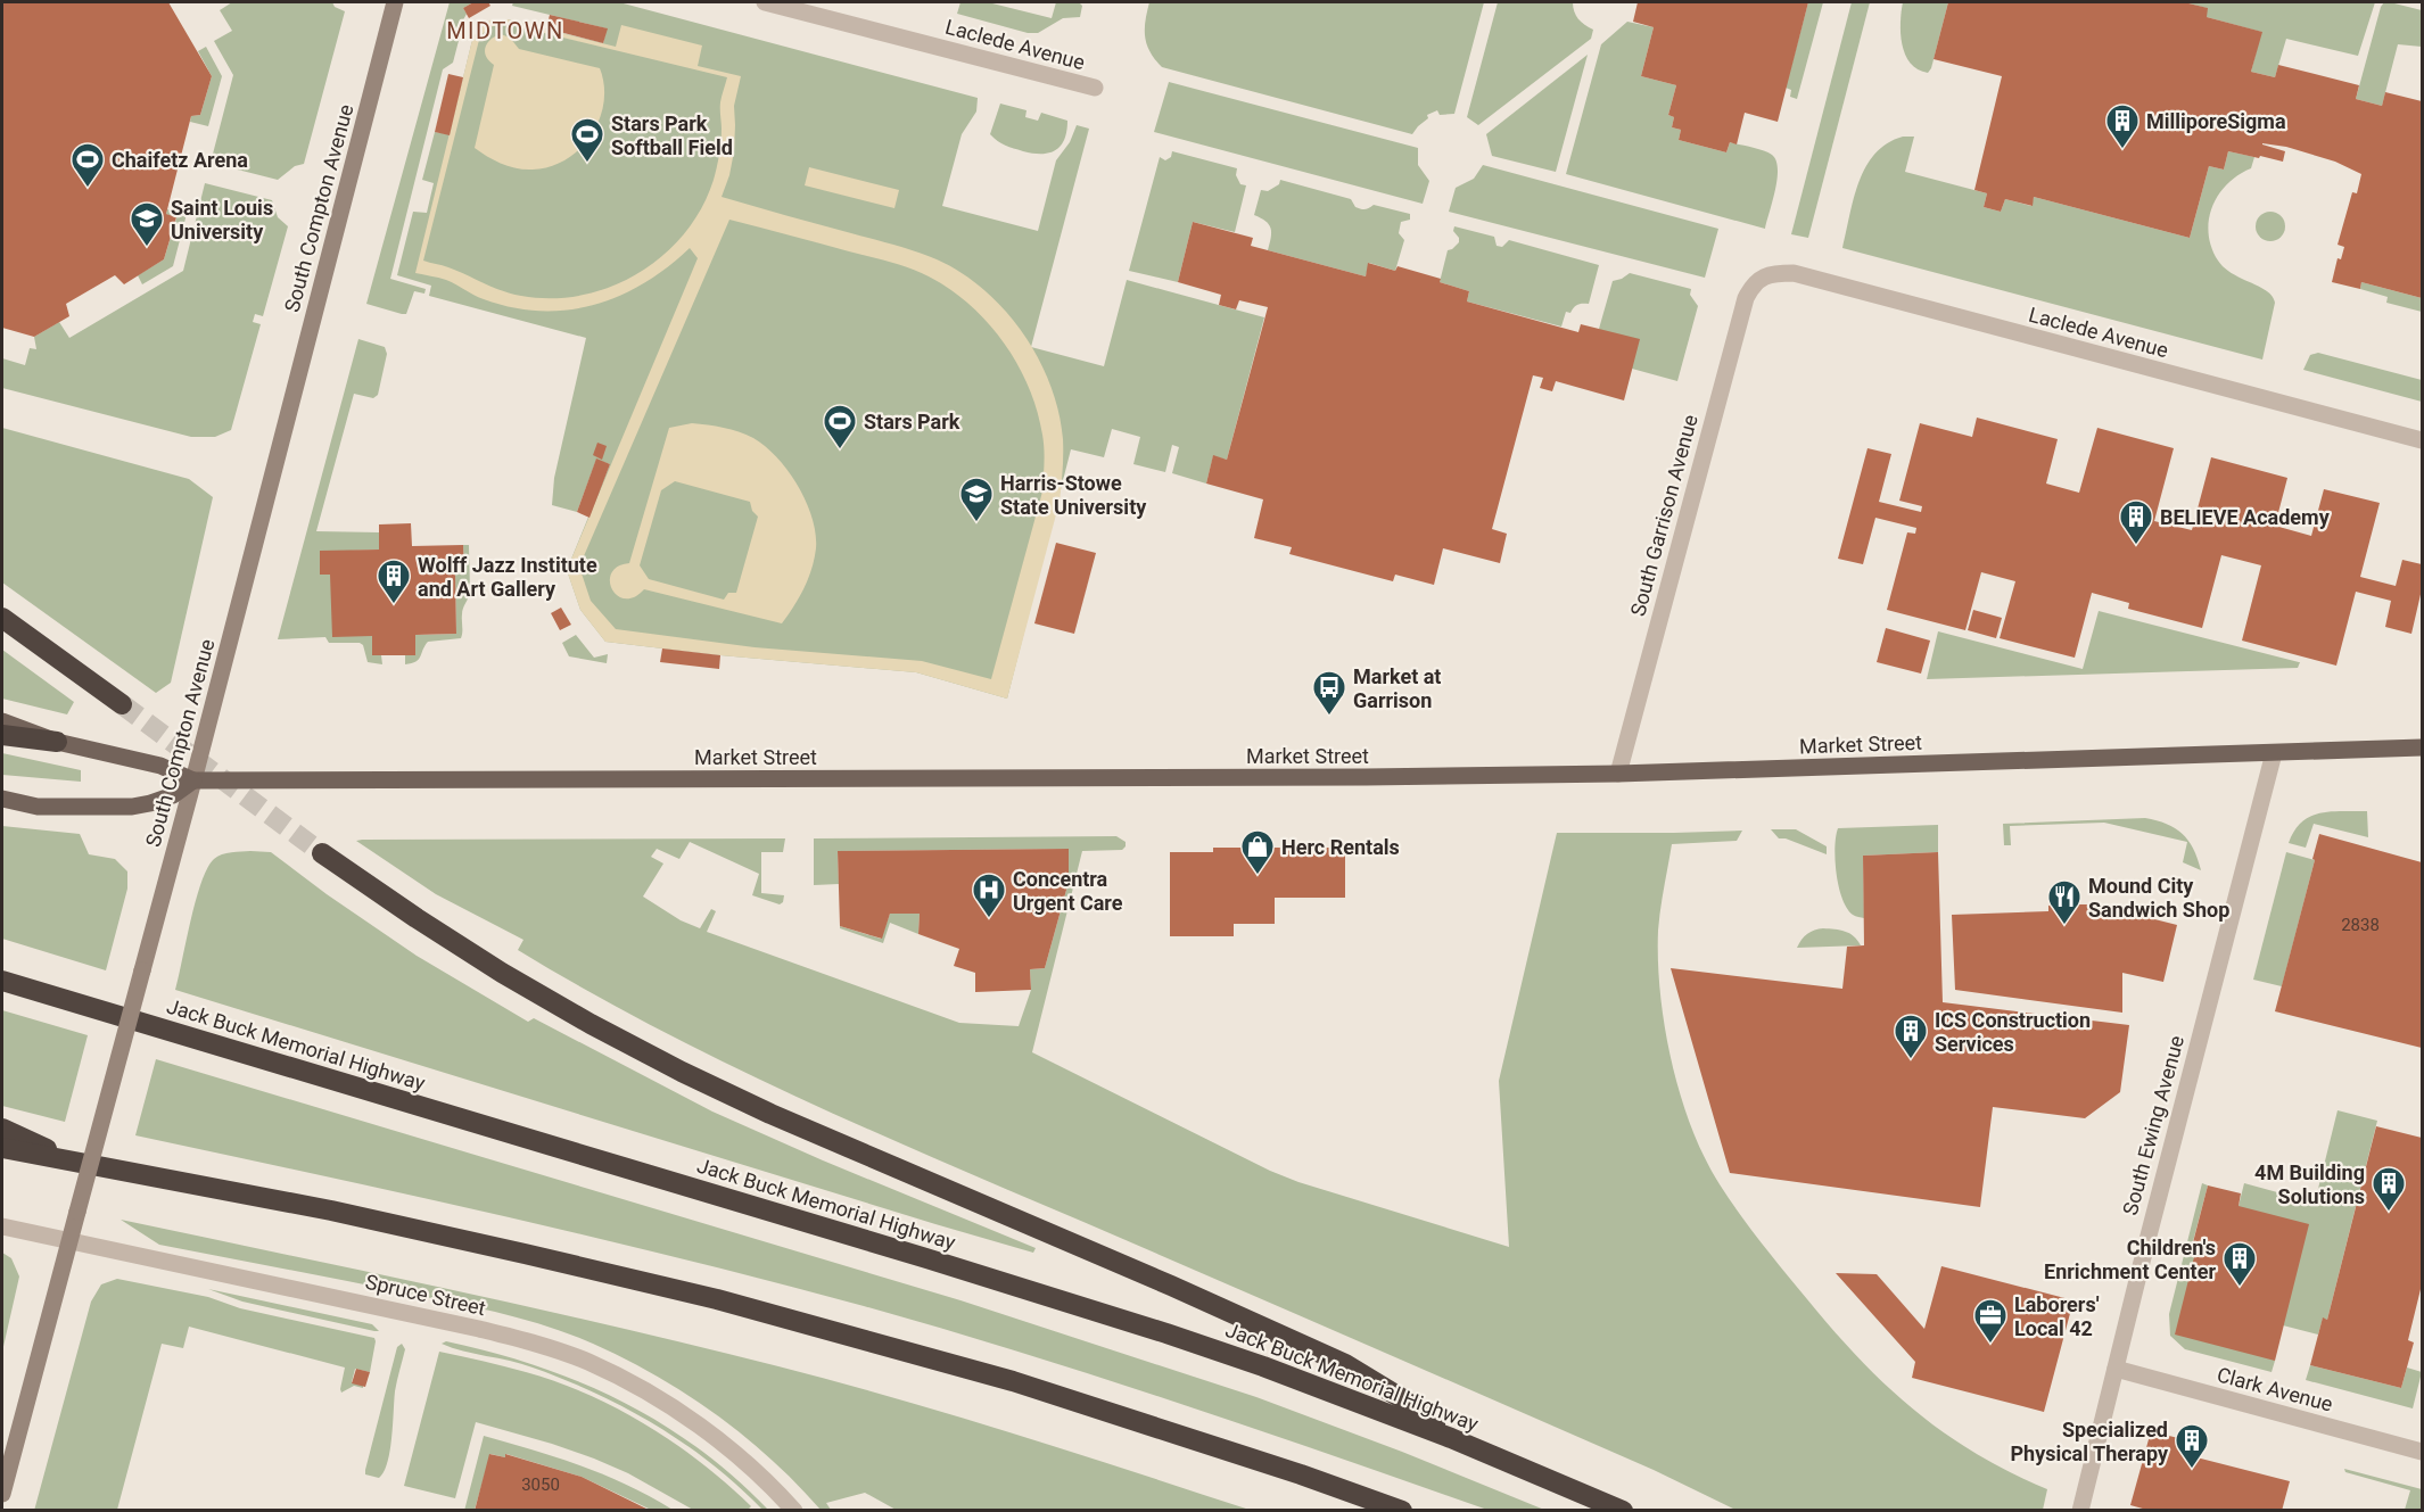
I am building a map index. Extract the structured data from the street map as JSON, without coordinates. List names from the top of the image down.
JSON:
{
  "streets": {
    "highway": ["Jack Buck Memorial Highway"],
    "main road": ["South Compton Avenue", "Market Street"],
    "street": [
      "Laclede Avenue",
      "South Garrison Avenue",
      "South Ewing Avenue",
      "Spruce Street",
      "Clark Avenue"
    ]
  },
  "crossings": [
    ["Laclede Avenue", "South Garrison Avenue"],
    ["South Compton Avenue", "Market Street"],
    ["South Compton Avenue", "Spruce Street"],
    ["South Garrison Avenue", "Market Street"],
    ["Market Street", "South Ewing Avenue"],
    ["South Ewing Avenue", "Clark Avenue"]
  ],
  "districts": ["MIDTOWN"],
  "places": {
    "building": [
      "MilliporeSigma",
      "BELIEVE Academy",
      "Wolff Jazz Institute and Art Gallery",
      "ICS Construction Services",
      "4M Building Solutions",
      "Children's Enrichment Center",
      "Specialized Physical Therapy"
    ],
    "sports": ["Stars Park Softball Field", "Chaifetz Arena", "Stars Park"],
    "school or university": ["Saint Louis University", "Harris-Stowe State University"],
    "bus stop": ["Market at Garrison"],
    "shop": ["Herc Rentals"],
    "hospital": ["Concentra Urgent Care"],
    "restaurant": ["Mound City Sandwich Shop"],
    "office": ["Laborers' Local 42"]
  },
  "house_numbers": ["2838", "3050"]
}
